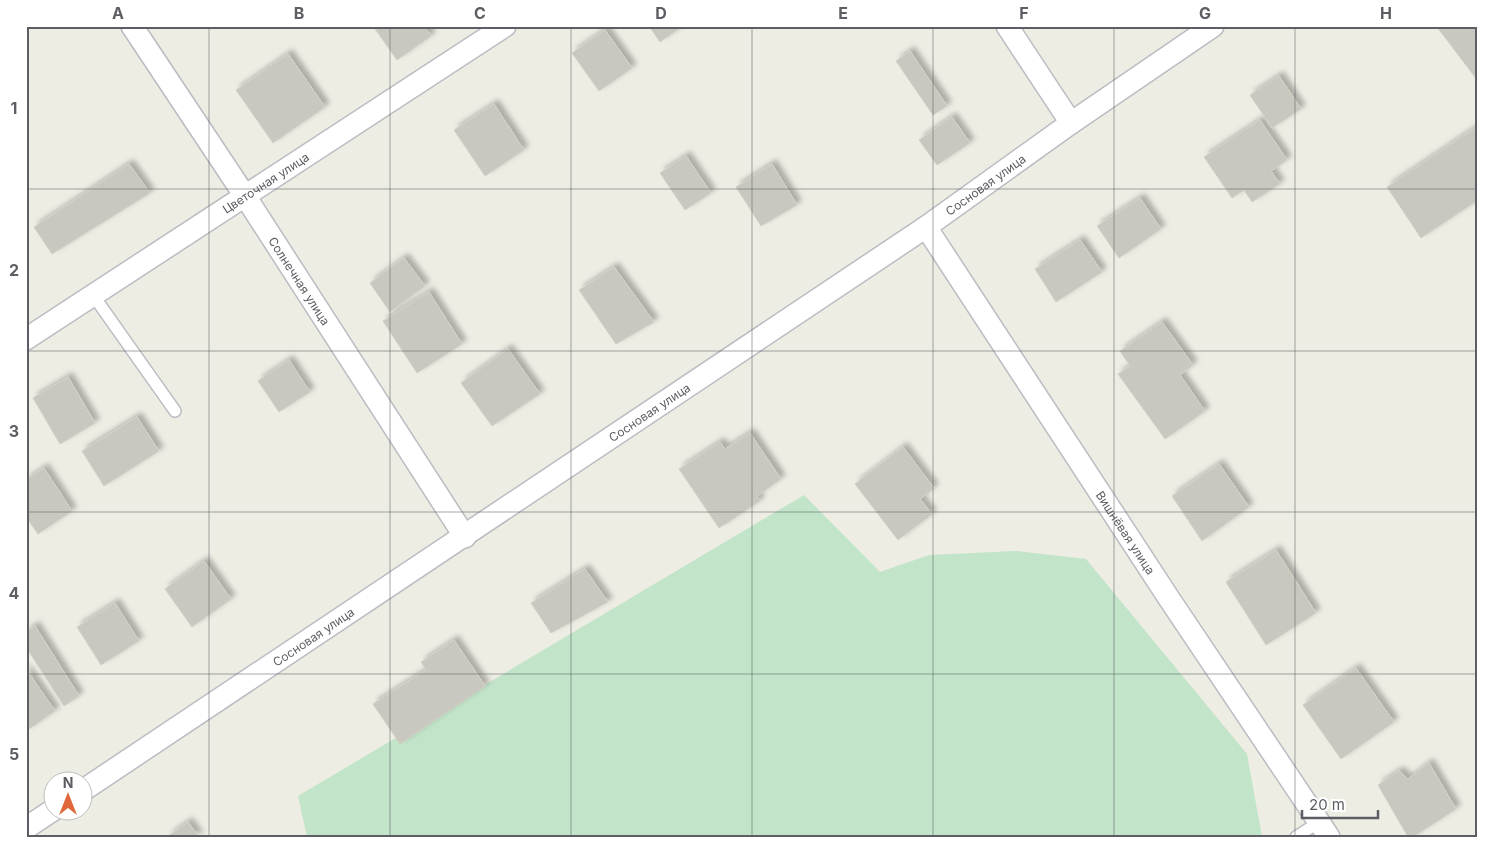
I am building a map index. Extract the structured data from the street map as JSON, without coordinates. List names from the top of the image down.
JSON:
{
  "streets": {
    "street": [
      "Цветочная улица",
      "Сосновая улица",
      "Солнечная улица",
      "Вишнёвая улица"
    ]
  },
  "crossings": [
    ["Цветочная улица", "Солнечная улица"],
    ["Сосновая улица", "Солнечная улица"],
    ["Сосновая улица", "Вишнёвая улица"]
  ],
  "scale_bar": "20 m",
  "north": "top",
  "grid": {
    "columns": [
      "A",
      "B",
      "C",
      "D",
      "E",
      "F",
      "G",
      "H"
    ],
    "rows": [
      "1",
      "2",
      "3",
      "4",
      "5"
    ]
  }
}
